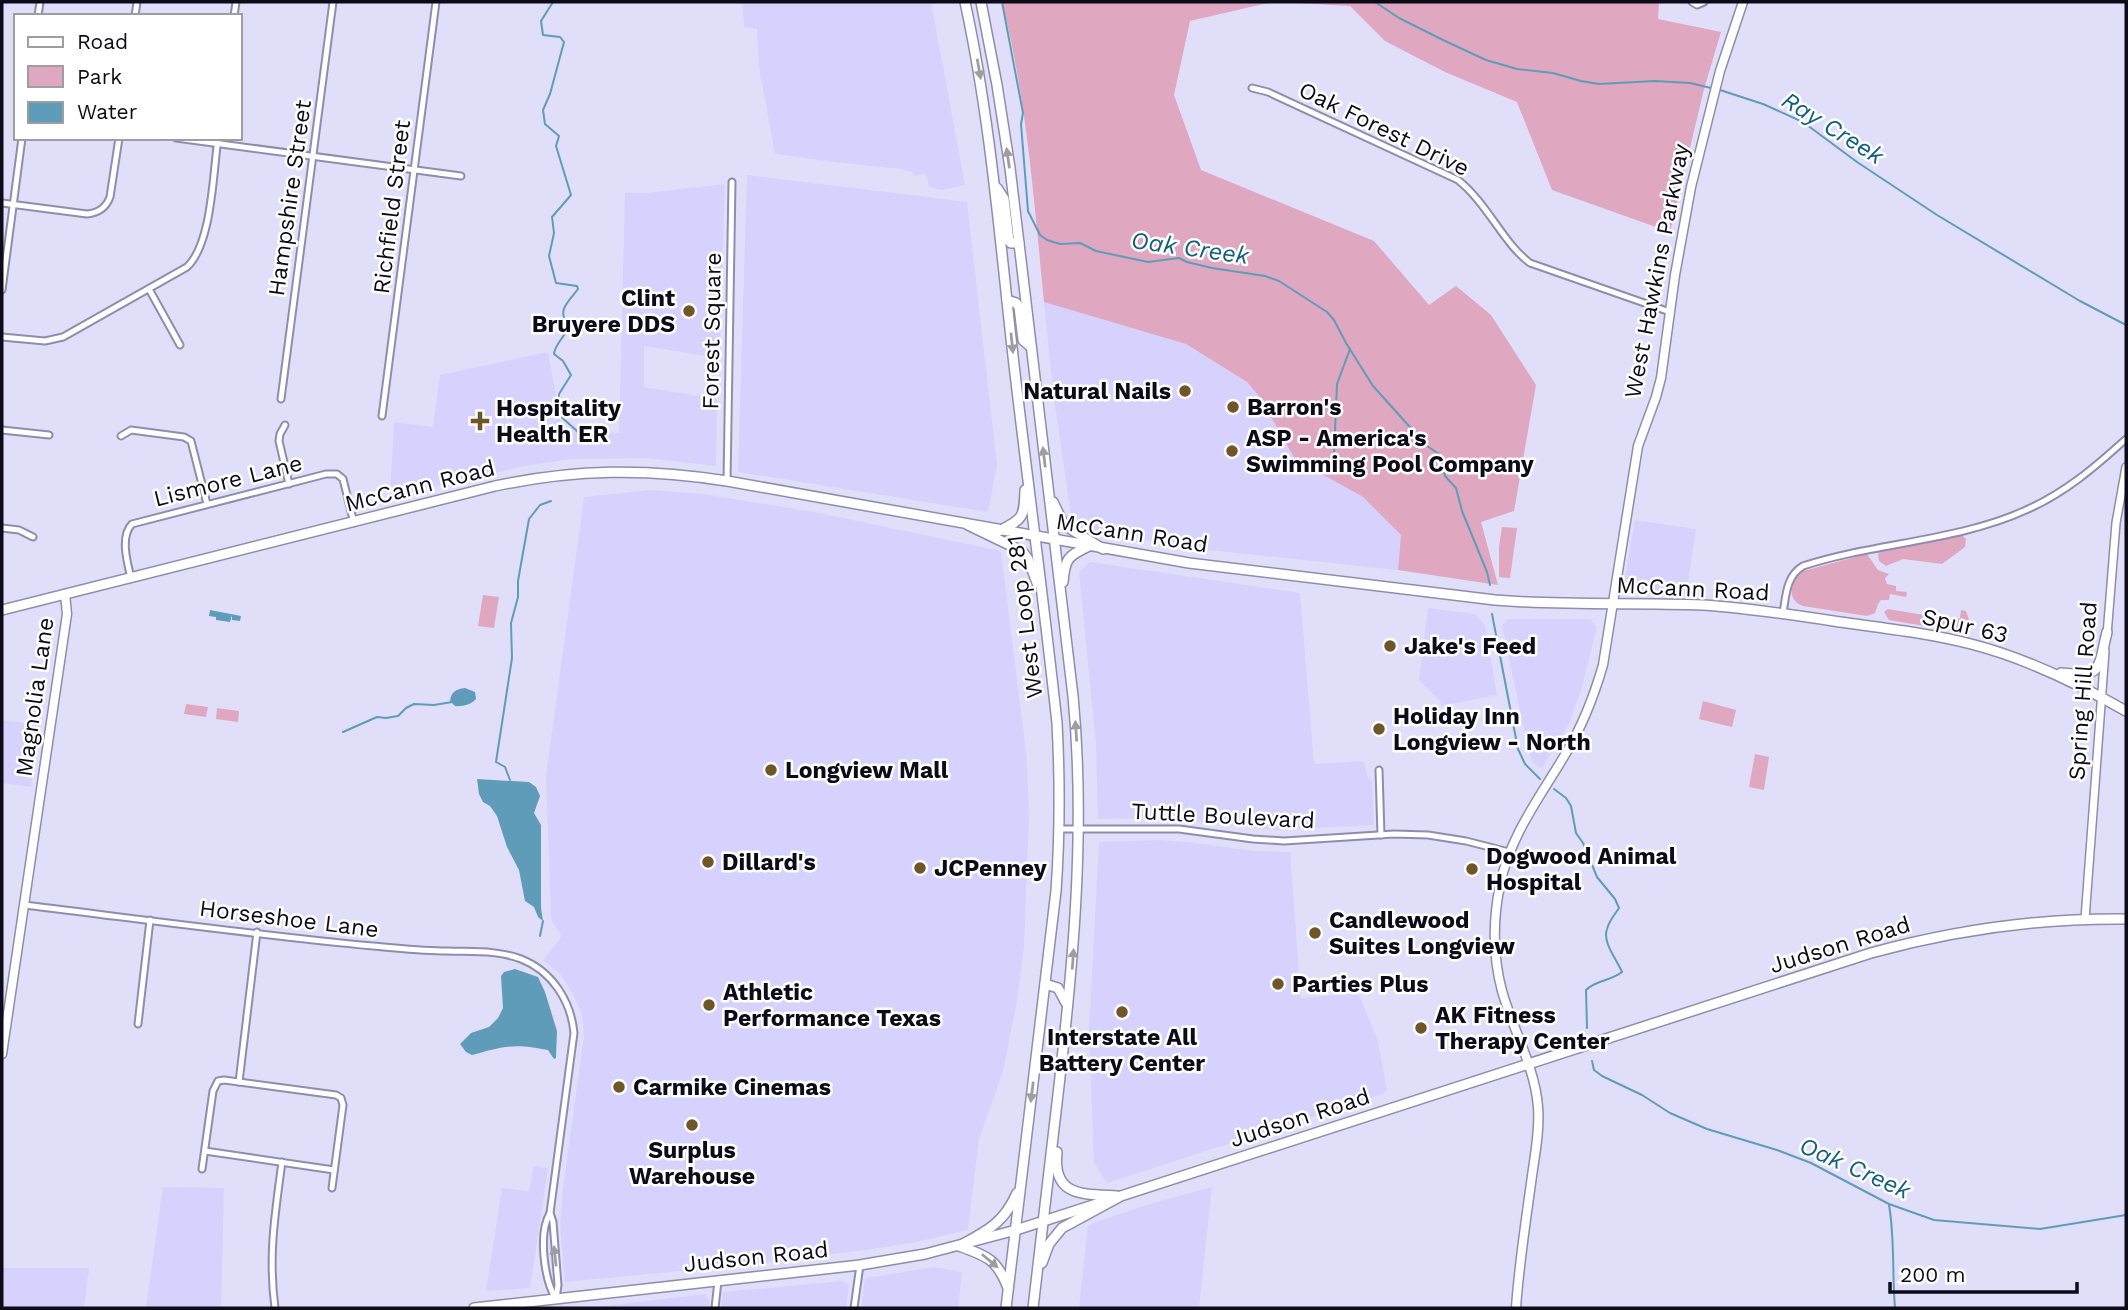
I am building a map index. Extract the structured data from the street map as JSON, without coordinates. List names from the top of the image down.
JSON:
{
  "streets": {
    "main road": [
      "West Hawkins Parkway",
      "McCann Road",
      "West Loop 281",
      "Spur 63",
      "Magnolia Lane",
      "Judson Road"
    ],
    "street": [
      "Oak Forest Drive",
      "Hampshire Street",
      "Richfield Street",
      "Forest Square",
      "Lismore Lane",
      "Spring Hill Road",
      "Tuttle Boulevard",
      "Horseshoe Lane"
    ]
  },
  "crossings": [
    ["Oak Forest Drive", "West Hawkins Parkway"],
    ["West Hawkins Parkway", "McCann Road"],
    ["West Hawkins Parkway", "Tuttle Boulevard"],
    ["West Hawkins Parkway", "Judson Road"],
    ["Forest Square", "McCann Road"],
    ["Lismore Lane", "McCann Road"],
    ["McCann Road", "West Loop 281"],
    ["McCann Road", "Spur 63"],
    ["McCann Road", "Magnolia Lane"],
    ["West Loop 281", "Tuttle Boulevard"],
    ["West Loop 281", "Judson Road"],
    ["Spur 63", "Spring Hill Road"],
    ["Spring Hill Road", "Judson Road"],
    ["Magnolia Lane", "Horseshoe Lane"]
  ],
  "water": ["Ray Creek", "Oak Creek"],
  "places": {
    "other": [
      "Clint Bruyere DDS",
      "Natural Nails",
      "Barron's",
      "ASP - America's Swimming Pool Company",
      "Jake's Feed",
      "Holiday Inn Longview - North",
      "Longview Mall",
      "Dillard's",
      "JCPenney",
      "Dogwood Animal Hospital",
      "Candlewood Suites Longview",
      "Parties Plus",
      "Athletic Performance Texas",
      "Interstate All Battery Center",
      "AK Fitness Therapy Center",
      "Carmike Cinemas",
      "Surplus Warehouse"
    ],
    "health": ["Hospitality Health ER"]
  },
  "legend": ["Road", "Park", "Water"],
  "scale_bar": "200 m"
}
